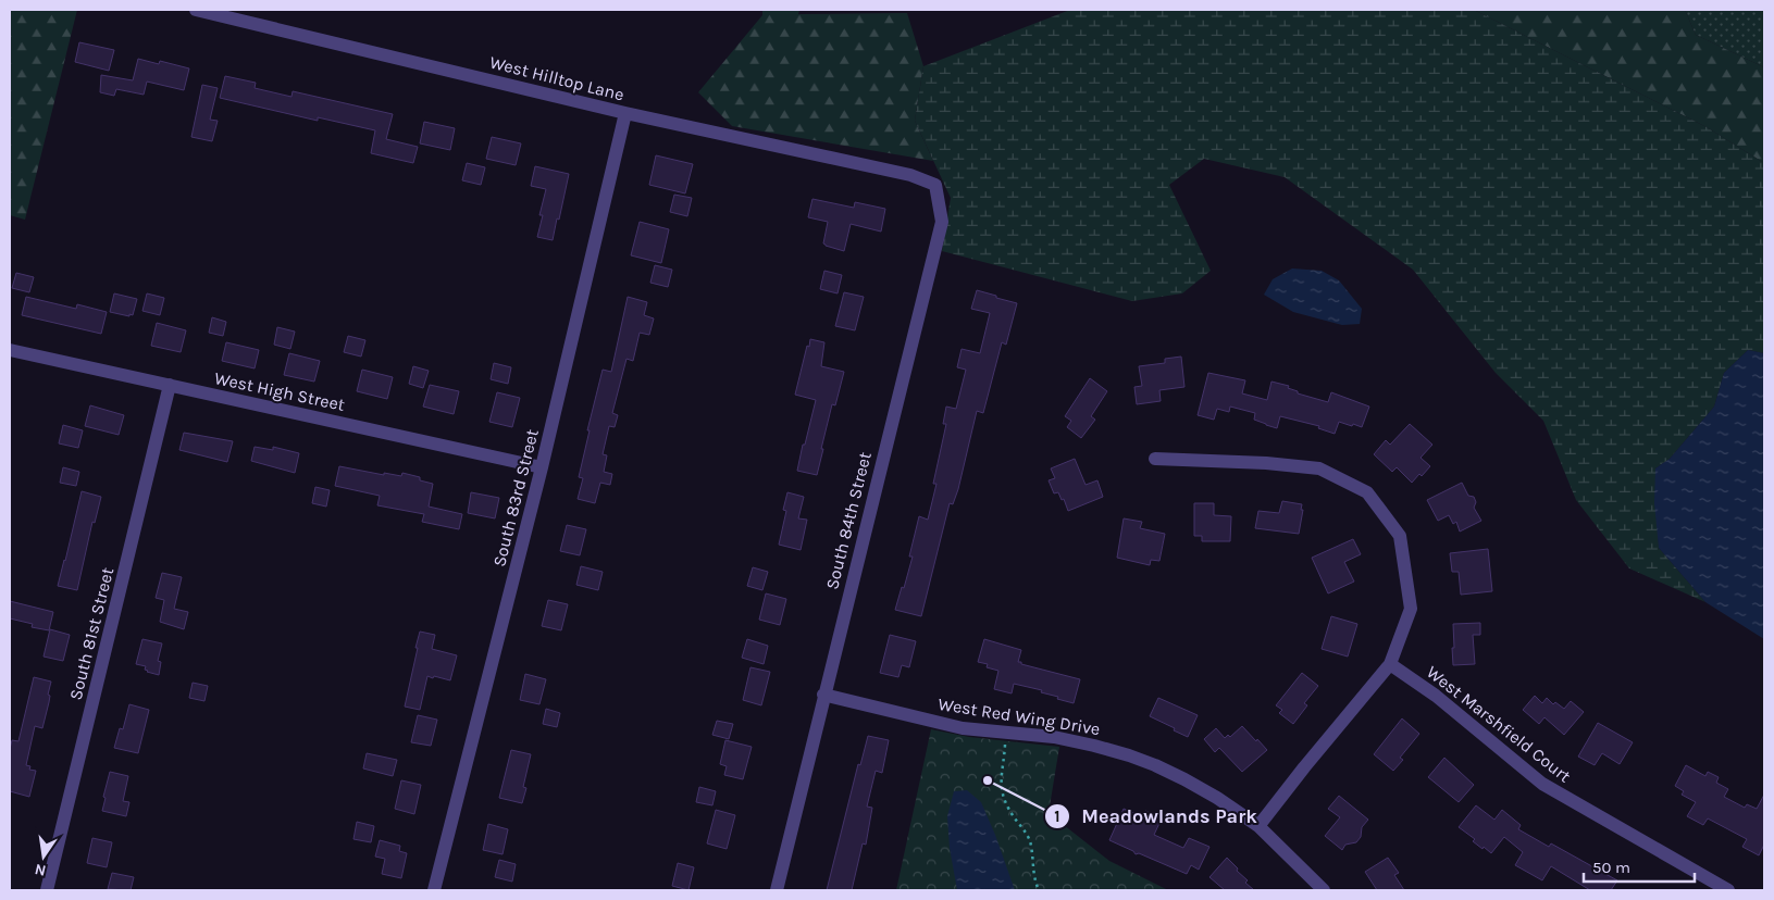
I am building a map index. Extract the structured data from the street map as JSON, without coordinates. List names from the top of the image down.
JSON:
{
  "streets": {
    "street": [
      "West Hilltop Lane",
      "West High Street",
      "South 83rd Street",
      "South 84th Street",
      "South 81st Street",
      "West Red Wing Drive",
      "West Marshfield Court"
    ]
  },
  "crossings": [
    ["West Hilltop Lane", "South 83rd Street"],
    ["West Hilltop Lane", "South 84th Street"],
    ["West High Street", "South 83rd Street"],
    ["West High Street", "South 81st Street"],
    ["South 84th Street", "West Red Wing Drive"]
  ],
  "places": ["Meadowlands Park"],
  "scale_bar": "50 m",
  "north": "bottom"
}
